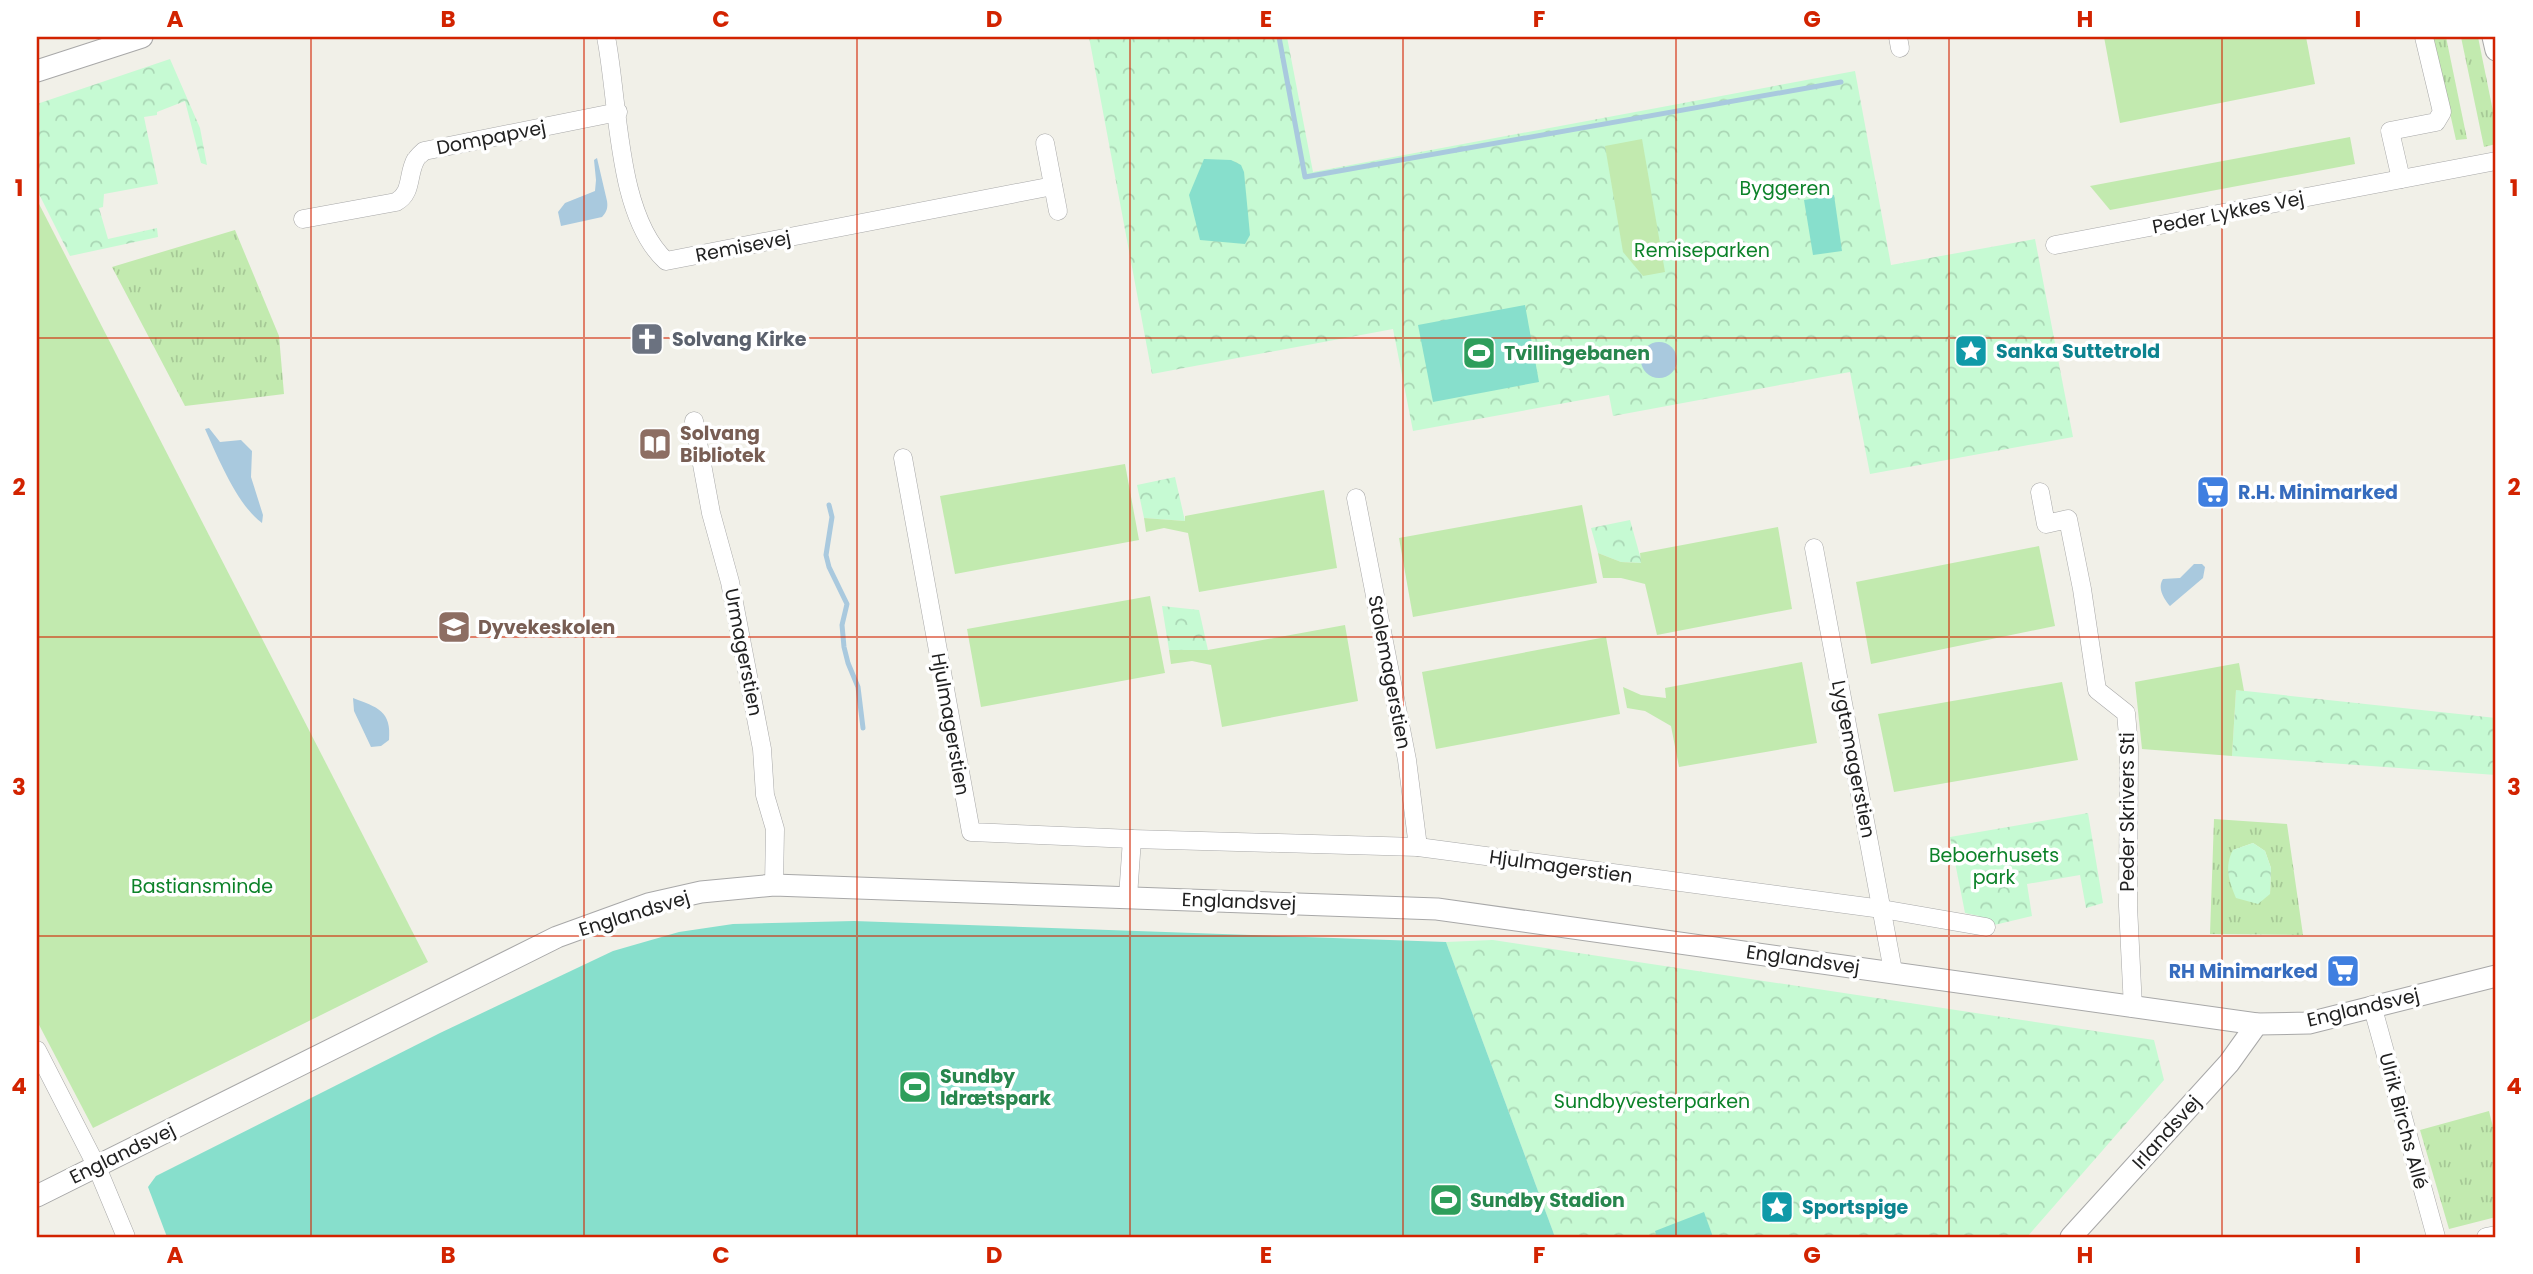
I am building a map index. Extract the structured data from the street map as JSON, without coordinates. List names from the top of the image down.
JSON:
{
  "streets": {
    "street": [
      "Dompapvej",
      "Peder Lykkes Vej",
      "Remisevej",
      "Urmagerstien",
      "Stolemagerstien",
      "Hjulmagerstien",
      "Lygtemagerstien",
      "Peder Skrivers Sti",
      "Englandsvej",
      "Ulrik Birchs Allé",
      "Irlandsvej"
    ]
  },
  "crossings": [
    ["Dompapvej", "Remisevej"],
    ["Urmagerstien", "Englandsvej"],
    ["Stolemagerstien", "Hjulmagerstien"],
    ["Hjulmagerstien", "Lygtemagerstien"],
    ["Lygtemagerstien", "Englandsvej"],
    ["Peder Skrivers Sti", "Englandsvej"],
    ["Englandsvej", "Ulrik Birchs Allé"],
    ["Englandsvej", "Irlandsvej"]
  ],
  "parks": [
    "Byggeren",
    "Remiseparken",
    "Beboerhusets park",
    "Bastiansminde",
    "Sundbyvesterparken"
  ],
  "places": {
    "church": ["Solvang Kirke"],
    "place": ["Sanka Suttetrold", "Sportspige"],
    "sports": ["Tvillingebanen", "Sundby Idrætspark", "Sundby Stadion"],
    "library": ["Solvang Bibliotek"],
    "supermarket": ["R.H. Minimarked", "RH Minimarked"],
    "school or university": ["Dyvekeskolen"]
  },
  "grid": {
    "columns": [
      "A",
      "B",
      "C",
      "D",
      "E",
      "F",
      "G",
      "H",
      "I"
    ],
    "rows": [
      "1",
      "2",
      "3",
      "4"
    ]
  }
}
